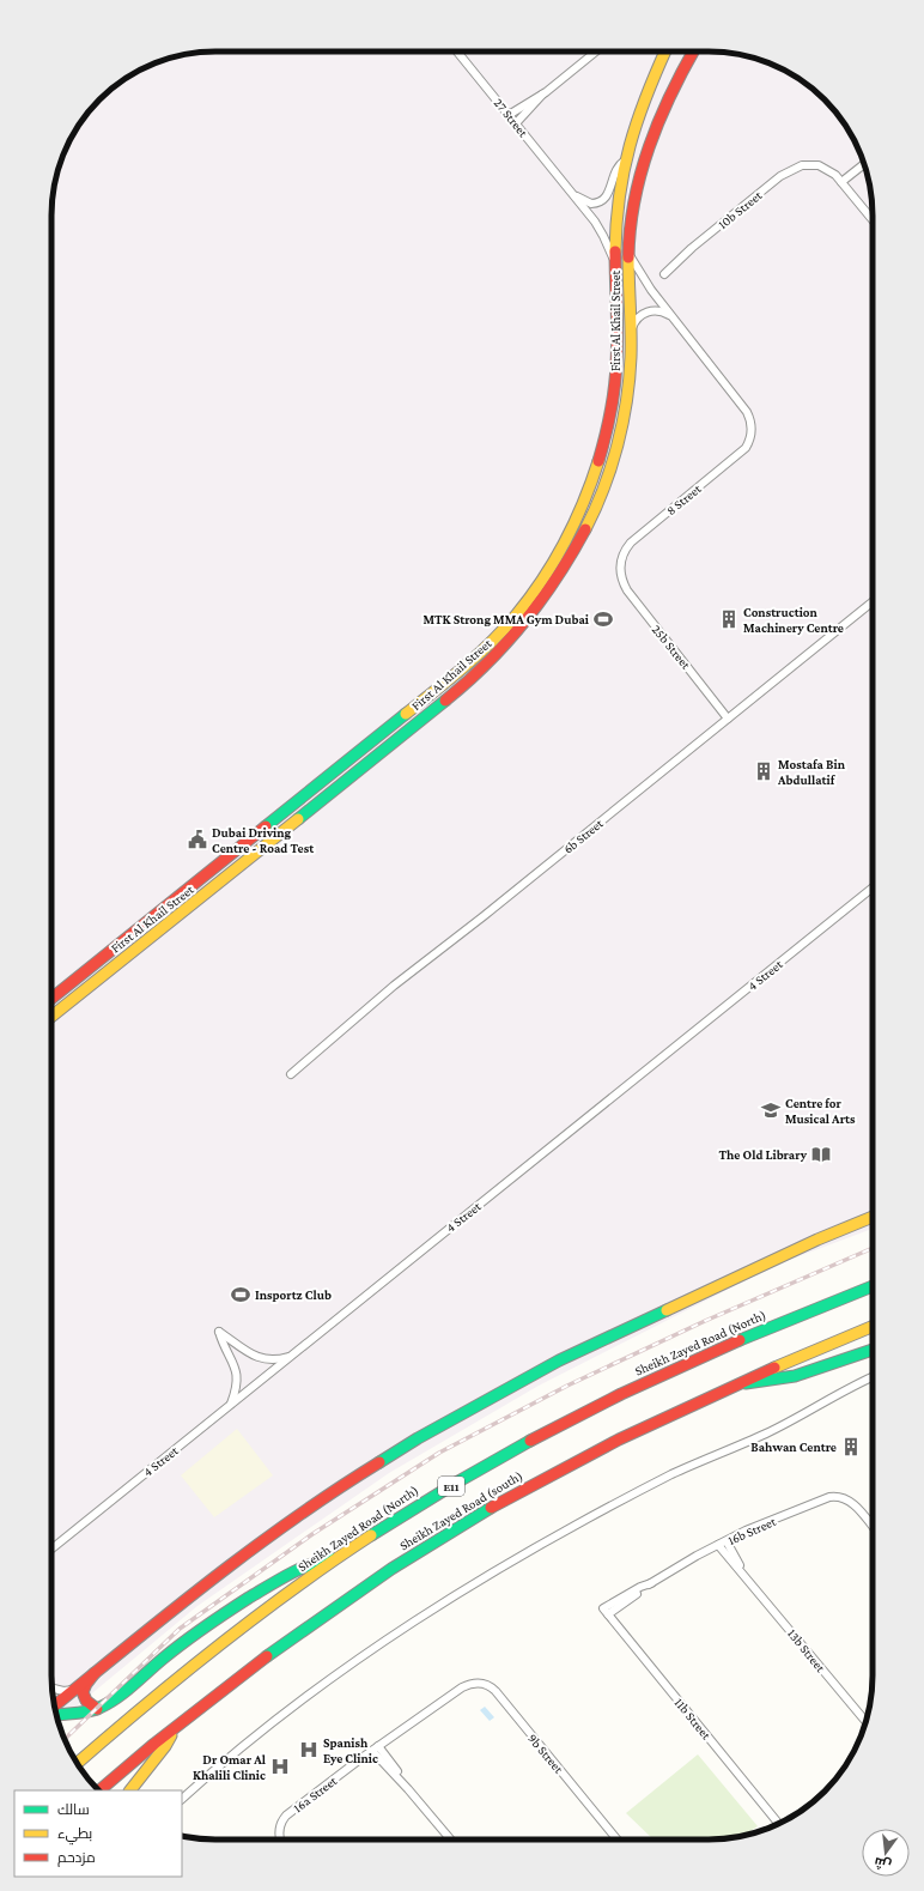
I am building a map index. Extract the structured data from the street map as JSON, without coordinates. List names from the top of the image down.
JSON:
{
  "streets": {
    "main road": [
      "First Al Khail Street",
      "Sheikh Zayed Road (North)",
      "E11",
      "Sheikh Zayed Road (south)"
    ],
    "street": [
      "27 Street",
      "10b Street",
      "8 Street",
      "25b Street",
      "6b Street",
      "4 Street",
      "16b Street",
      "13b Street",
      "11b Street",
      "9b Street",
      "16a Street"
    ]
  },
  "crossings": [
    ["27 Street", "First Al Khail Street"],
    ["8 Street", "25b Street"],
    ["25b Street", "6b Street"],
    ["16b Street", "13b Street"],
    ["16b Street", "11b Street"],
    ["9b Street", "16a Street"]
  ],
  "places": {
    "sports": ["MTK Strong MMA Gym Dubai", "Insportz Club"],
    "building": ["Construction Machinery Centre", "Mostafa Bin Abdullatif", "Bahwan Centre"],
    "public building": ["Dubai Driving Centre - Road Test"],
    "school or university": ["Centre for Musical Arts"],
    "library": ["The Old Library"],
    "hospital": ["Spanish Eye Clinic", "Dr Omar Al Khalili Clinic"]
  },
  "legend": ["سالك", "بطيء", "مزدحم"],
  "north": "bottom"
}
